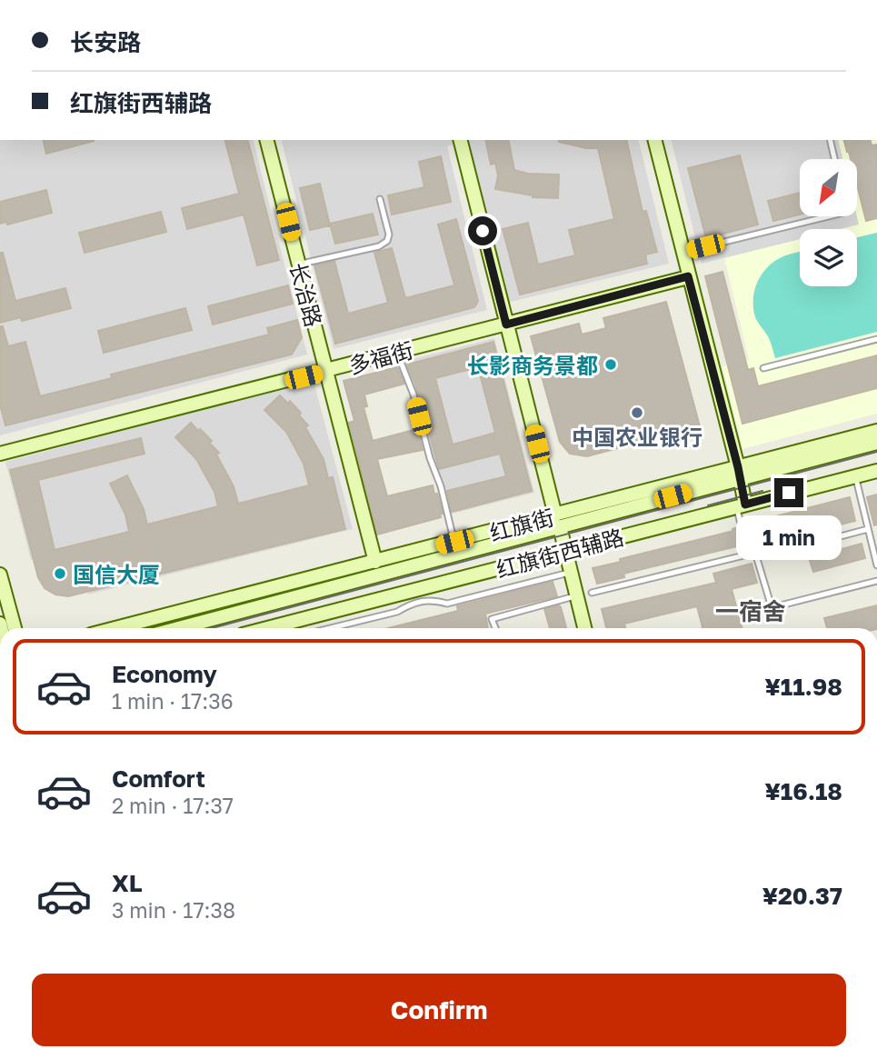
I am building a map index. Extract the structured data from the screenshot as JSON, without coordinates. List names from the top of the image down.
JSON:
{
  "streets": {
    "street": [
      "长治路",
      "多福街",
      "红旗街",
      "红旗街西辅路"
    ]
  },
  "crossings": [
    ["长治路", "多福街"],
    ["长治路", "红旗街"]
  ],
  "districts": ["一宿舍"],
  "places": ["长影商务景都", "中国农业银行", "国信大厦"],
  "north": "bottom left",
  "page": {
    "banner": ["长安路", "红旗街西辅路"],
    "bubble": "1 min",
    "list": [
      {
        "name": "Economy",
        "note": "1 min · 17:36",
        "value": "¥11.98"
      },
      {
        "name": "Comfort",
        "note": "2 min · 17:37",
        "value": "¥16.18"
      },
      {
        "name": "XL",
        "note": "3 min · 17:38",
        "value": "¥20.37"
      }
    ],
    "buttons": "Confirm"
  }
}
